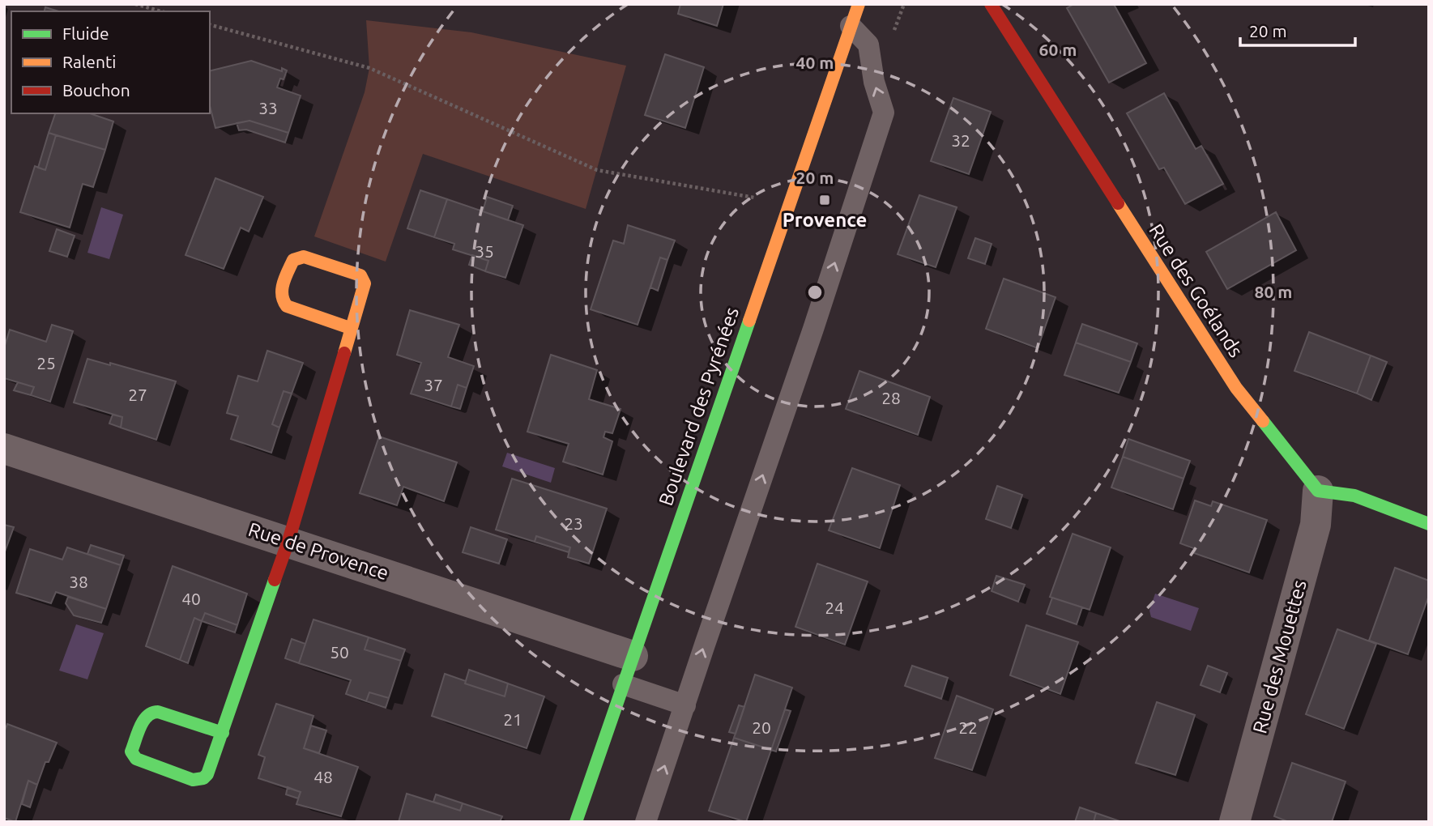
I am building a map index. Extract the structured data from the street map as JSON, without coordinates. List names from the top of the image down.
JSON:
{
  "streets": {
    "street": [
      "Rue des Goélands",
      "Boulevard des Pyrénées",
      "Rue de Provence",
      "Rue des Mouettes"
    ]
  },
  "crossings": [
    ["Rue des Goélands", "Rue des Mouettes"],
    ["Boulevard des Pyrénées", "Rue de Provence"]
  ],
  "places": {
    "transit": ["Provence"]
  },
  "house_numbers": [
    "33",
    "32",
    "35",
    "25",
    "37",
    "27",
    "28",
    "23",
    "38",
    "40",
    "24",
    "50",
    "21",
    "20",
    "22",
    "48"
  ],
  "legend": ["Fluide", "Ralenti", "Bouchon"],
  "scale_bar": "20 m",
  "rings": [
    "60 m",
    "40 m",
    "20 m",
    "80 m"
  ]
}
